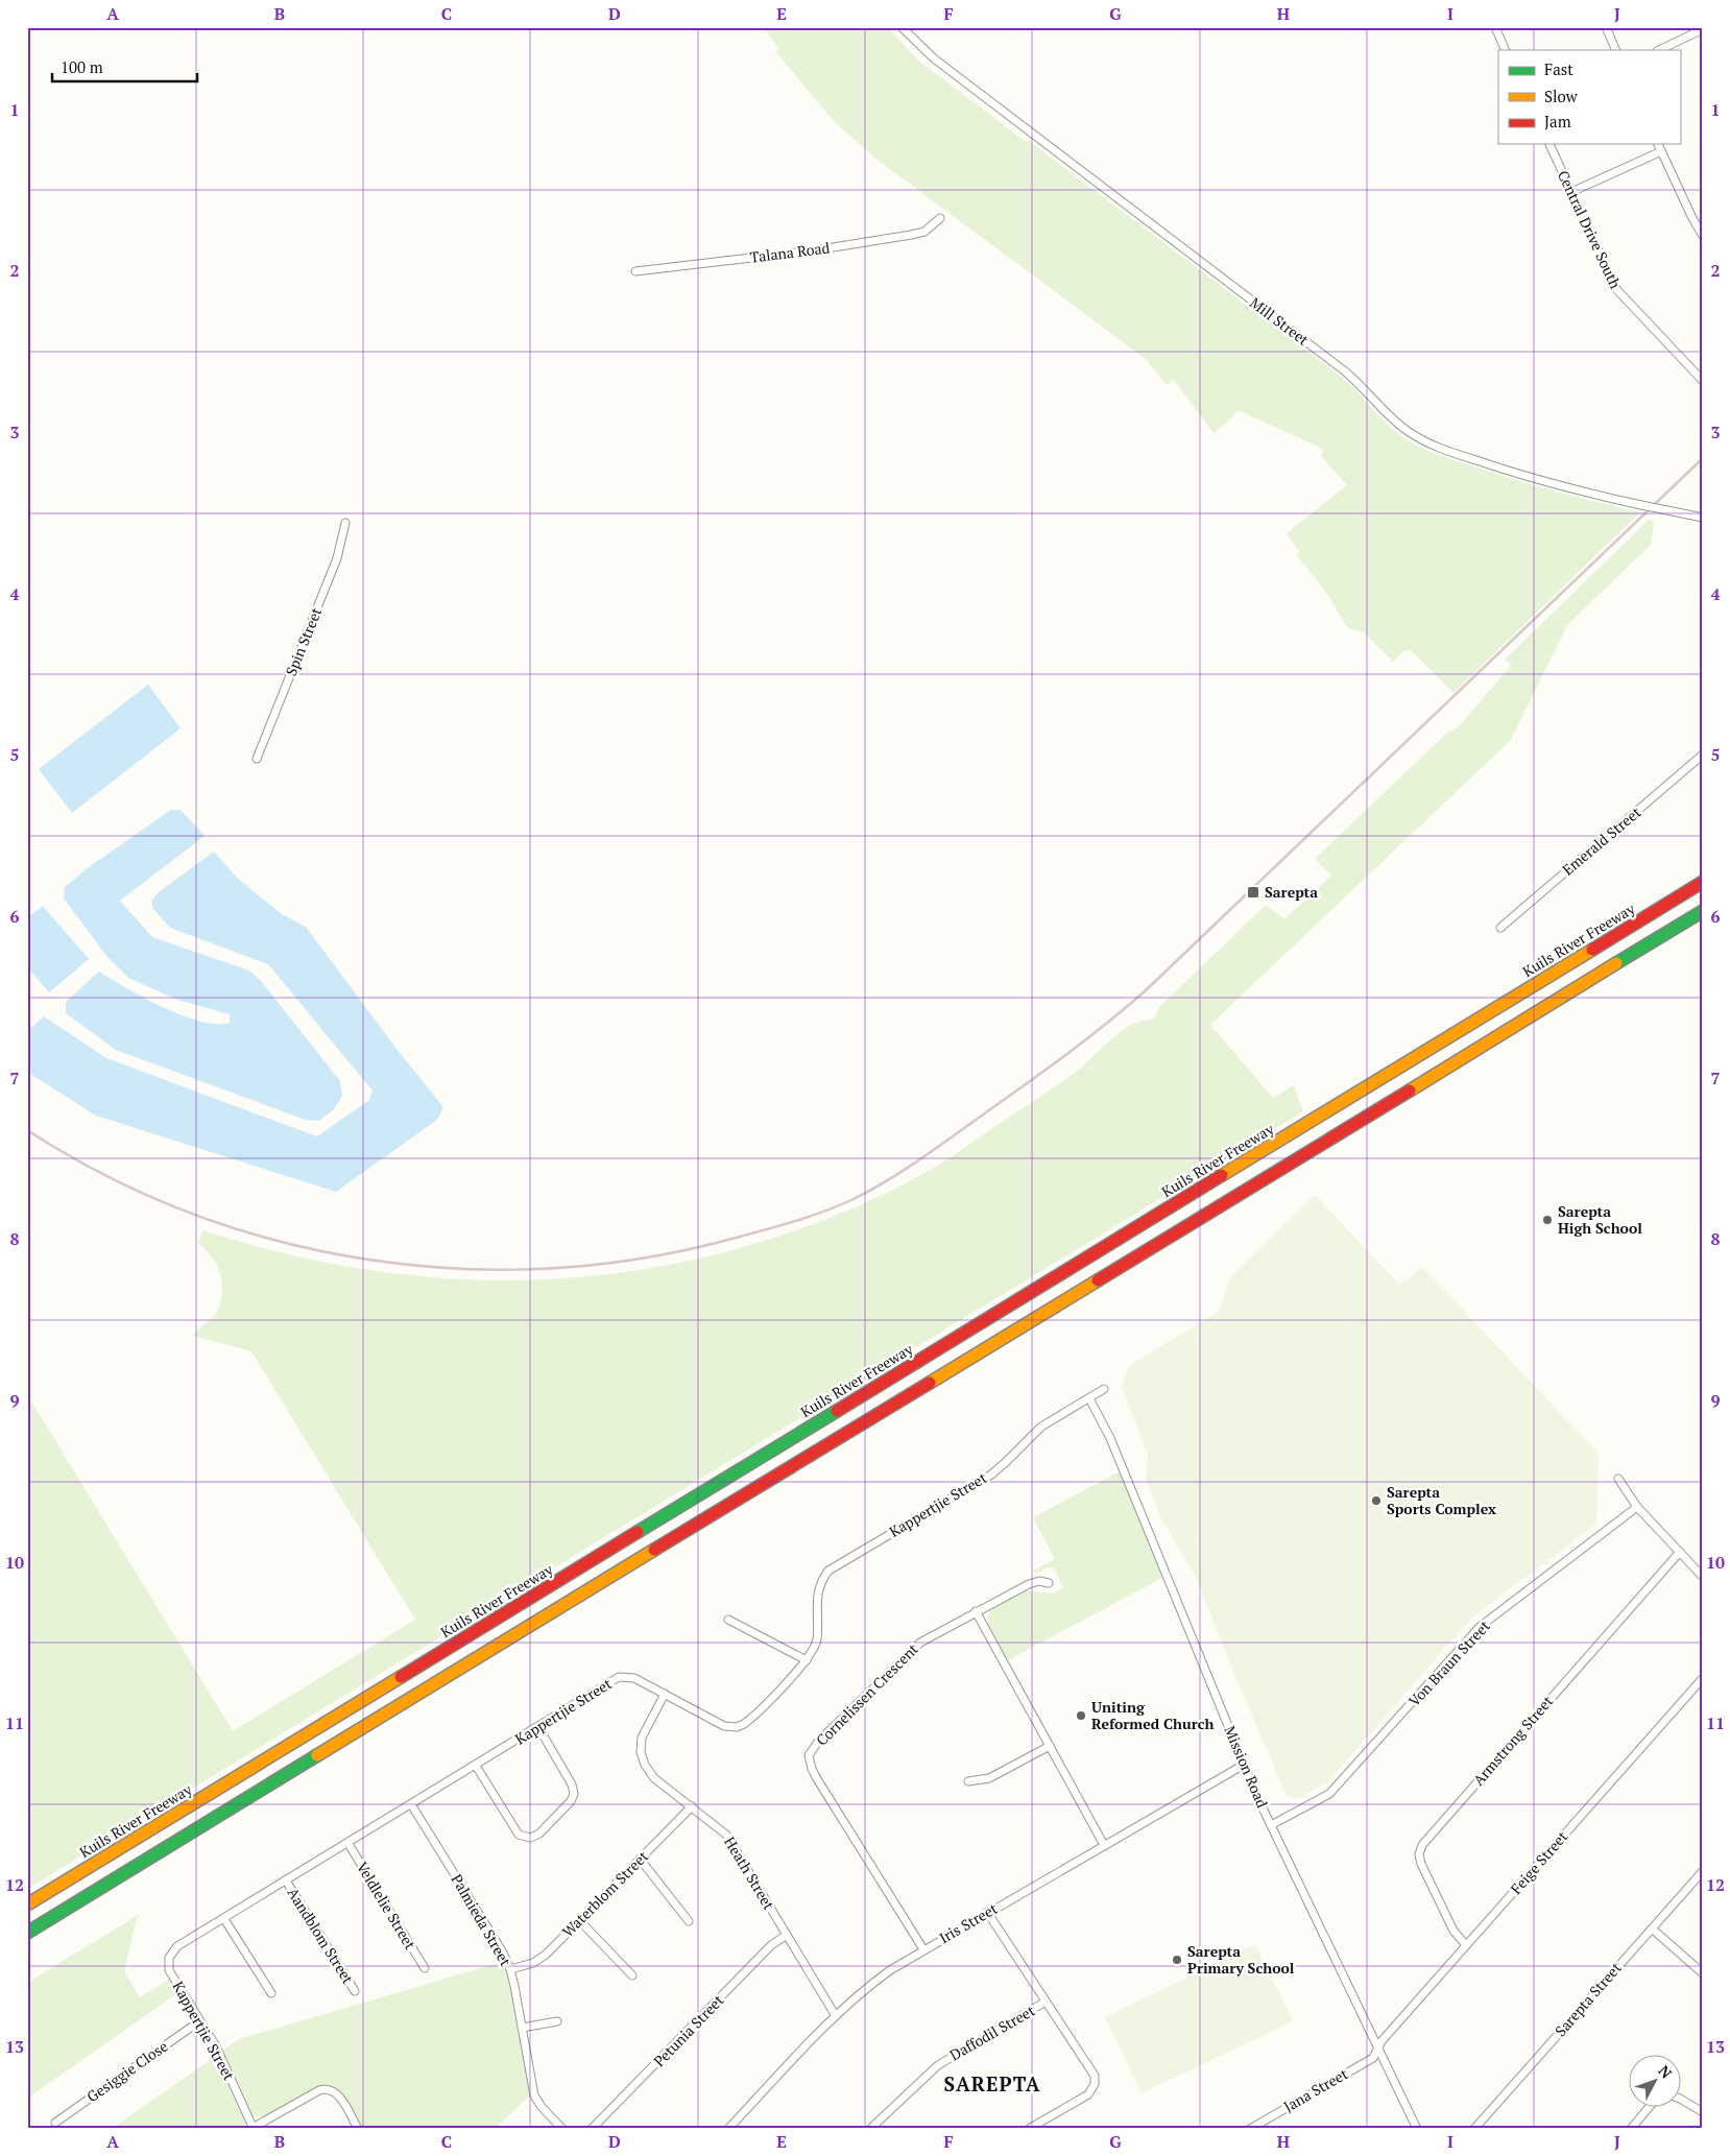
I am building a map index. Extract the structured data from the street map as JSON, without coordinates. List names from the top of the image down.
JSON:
{
  "streets": {
    "highway": ["Kuils River Freeway"],
    "street": [
      "Central Drive South",
      "Talana Road",
      "Mill Street",
      "Spin Street",
      "Emerald Street",
      "Kappertjie Street",
      "Von Braun Street",
      "Cornelissen Crescent",
      "Armstrong Street",
      "Mission Road",
      "Feige Street",
      "Heath Street",
      "Waterblom Street",
      "Veldlelie Street",
      "Palmieda Street",
      "Iris Street",
      "Aandblom Street",
      "Sarepta Street",
      "Petunia Street",
      "Daffodil Street",
      "Gesiggie Close",
      "Jana Street"
    ]
  },
  "crossings": [
    ["Kappertjie Street", "Mission Road"],
    ["Kappertjie Street", "Heath Street"],
    ["Kappertjie Street", "Veldlelie Street"],
    ["Kappertjie Street", "Palmieda Street"],
    ["Kappertjie Street", "Aandblom Street"],
    ["Kappertjie Street", "Gesiggie Close"],
    ["Von Braun Street", "Mission Road"],
    ["Cornelissen Crescent", "Iris Street"],
    ["Armstrong Street", "Feige Street"],
    ["Mission Road", "Feige Street"],
    ["Mission Road", "Iris Street"],
    ["Mission Road", "Jana Street"],
    ["Feige Street", "Jana Street"],
    ["Heath Street", "Waterblom Street"],
    ["Heath Street", "Iris Street"],
    ["Heath Street", "Petunia Street"],
    ["Waterblom Street", "Palmieda Street"]
  ],
  "districts": ["SAREPTA"],
  "places": {
    "transit": ["Sarepta"],
    "other": [
      "Sarepta High School",
      "Sarepta Sports Complex",
      "Uniting Reformed Church",
      "Sarepta Primary School"
    ]
  },
  "legend": ["Fast", "Slow", "Jam"],
  "scale_bar": "100 m",
  "north": "top right",
  "grid": {
    "columns": [
      "A",
      "B",
      "C",
      "D",
      "E",
      "F",
      "G",
      "H",
      "I",
      "J"
    ],
    "rows": [
      "1",
      "2",
      "3",
      "4",
      "5",
      "6",
      "7",
      "8",
      "9",
      "10",
      "11",
      "12",
      "13"
    ]
  }
}
